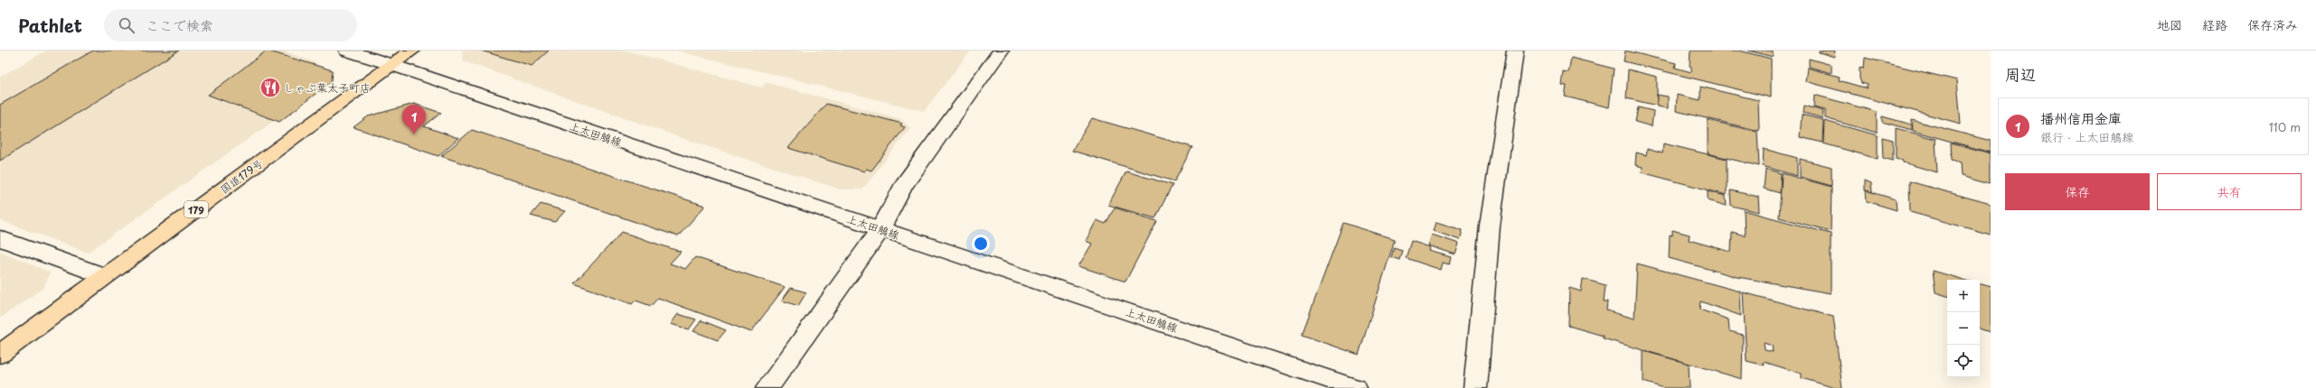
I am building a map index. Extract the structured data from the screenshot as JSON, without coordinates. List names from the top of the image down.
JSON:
{
  "streets": {
    "highway": ["国道179号", "179"],
    "street": ["上太田鵤線"]
  },
  "crossings": [
    ["上太田鵤線", "国道179号"]
  ],
  "places": {
    "restaurant": ["しゃぶ葉太子町店"]
  },
  "page": {
    "header": "Pathlet",
    "search": "ここで検索",
    "nav": ["地図", "経路", "保存済み"],
    "heading": "周辺",
    "list": [
      {
        "mark": "1",
        "name": "播州信用金庫",
        "note": "銀行 · 上太田鵤線",
        "value": "110 m"
      }
    ],
    "pins": "1",
    "buttons": ["保存", "共有"],
    "map_buttons": ["+", "−"]
  }
}
